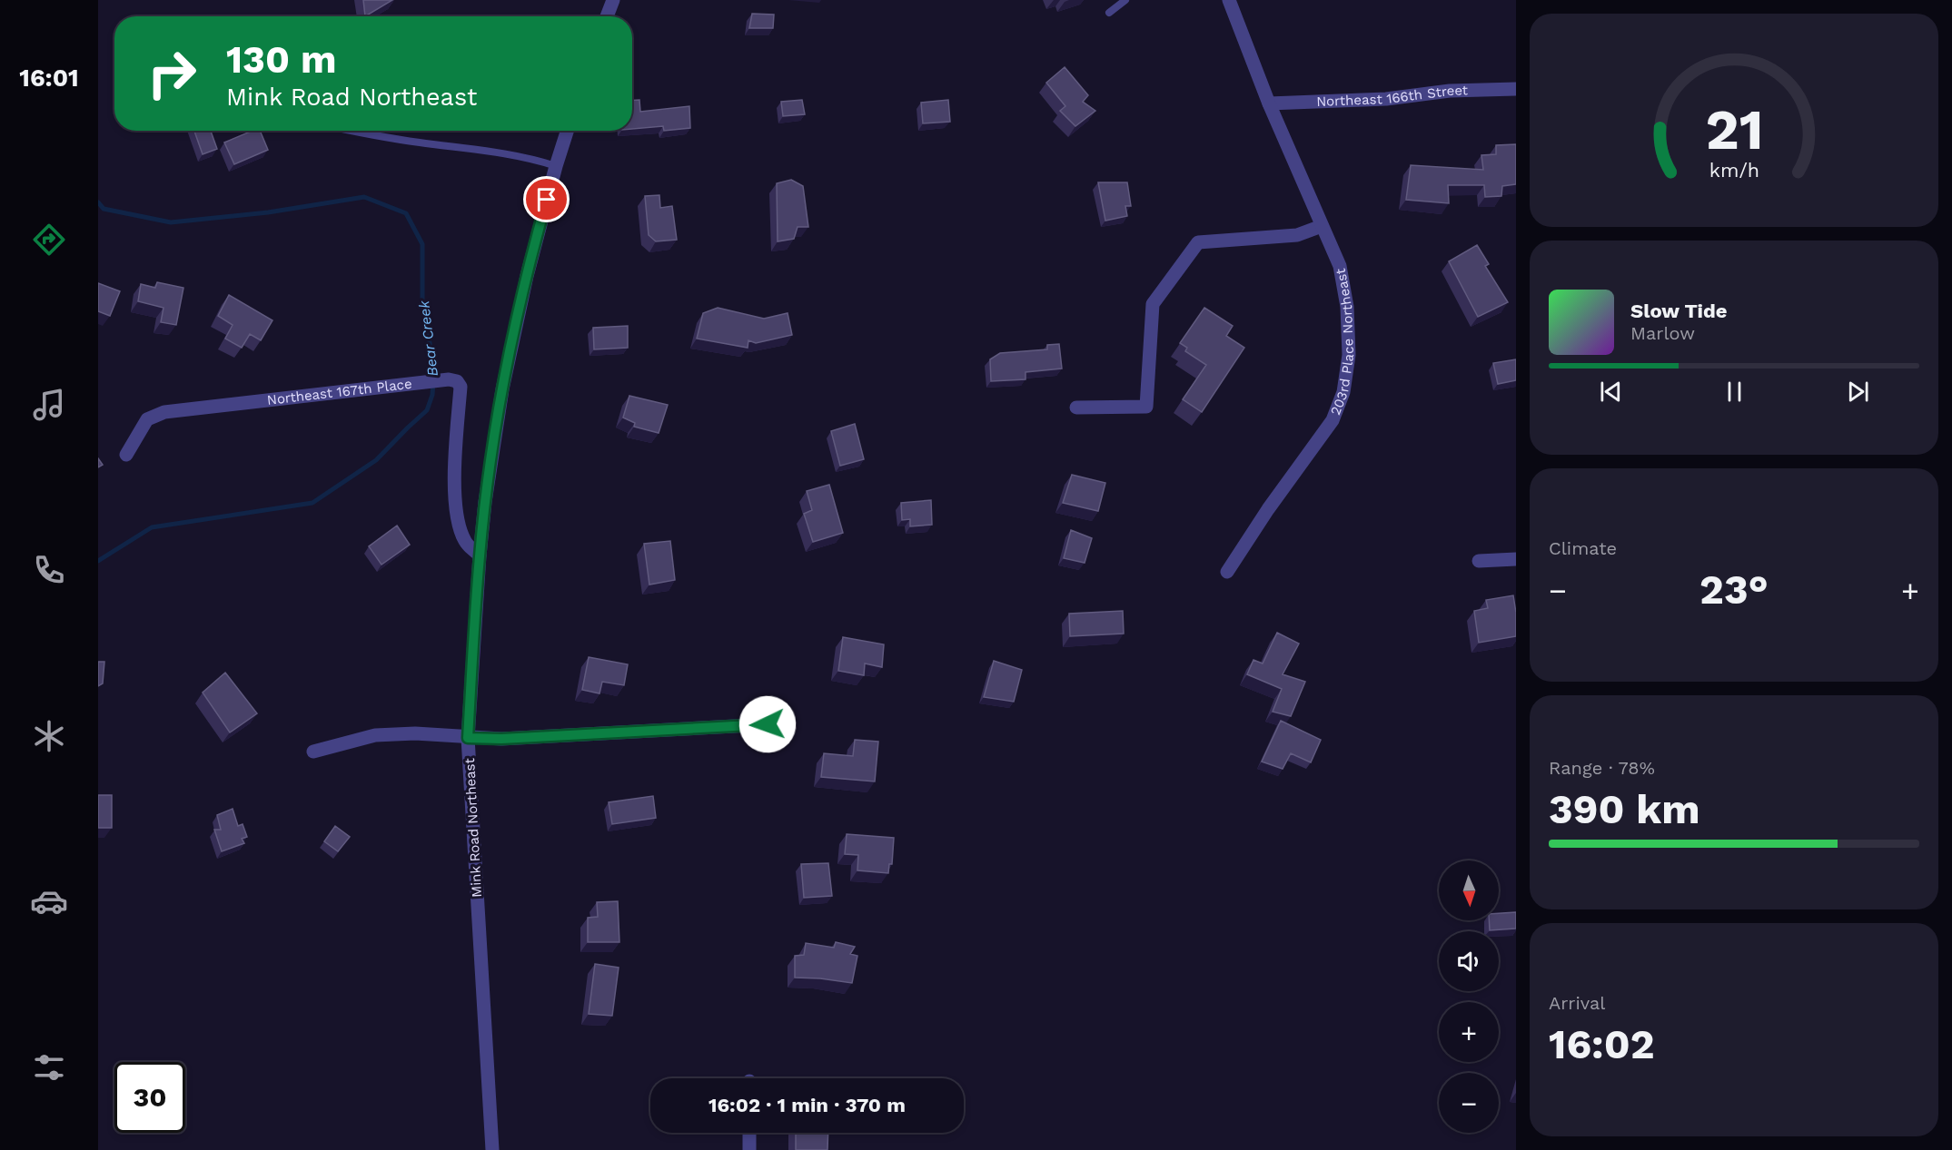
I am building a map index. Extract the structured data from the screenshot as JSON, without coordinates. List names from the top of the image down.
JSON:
{
  "streets": {
    "street": [
      "Northeast 166th Street",
      "203rd Place Northeast",
      "Northeast 167th Place",
      "Mink Road Northeast"
    ]
  },
  "crossings": [
    ["Northeast 166th Street", "203rd Place Northeast"],
    ["Northeast 167th Place", "Mink Road Northeast"]
  ],
  "water": ["Bear Creek"],
  "north": "bottom",
  "page": {
    "tabs": "16:01",
    "turn": ["130 m", "Mink Road Northeast"],
    "song": ["Slow Tide", "Marlow"],
    "tile": [
      "Climate",
      ["Range · 78%", "390 km"],
      ["Arrival", "16:02"]
    ],
    "heat": ["−", "23°", "+"],
    "map_buttons": ["+", "−"],
    "limit": "30",
    "trip": "16:02 · 1 min · 370 m",
    "gauge": ["21", "km/h"]
  }
}
